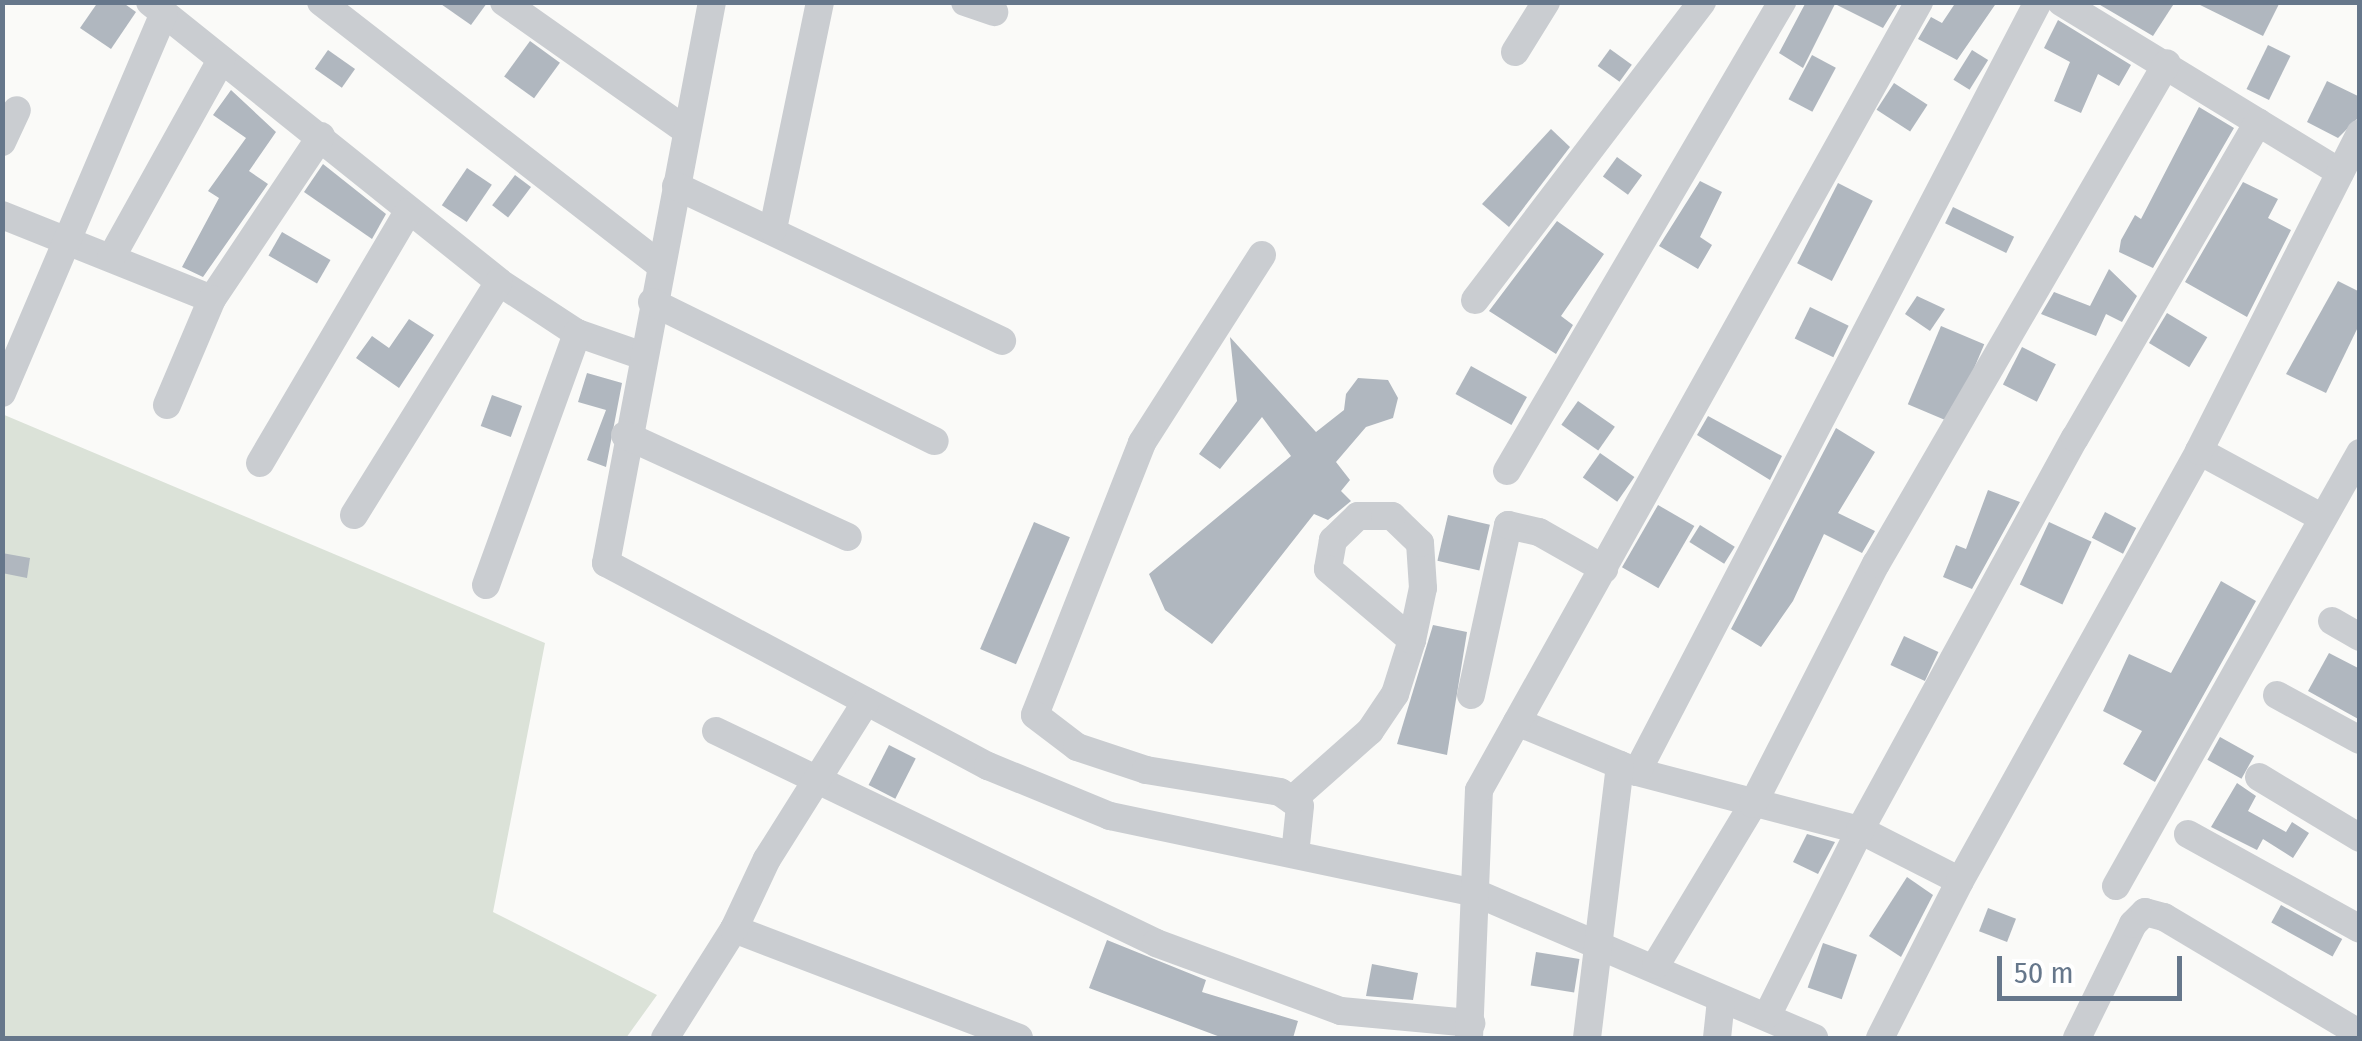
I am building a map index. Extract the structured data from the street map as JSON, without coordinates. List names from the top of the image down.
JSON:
{
  "scale_bar": "50 m"
}
